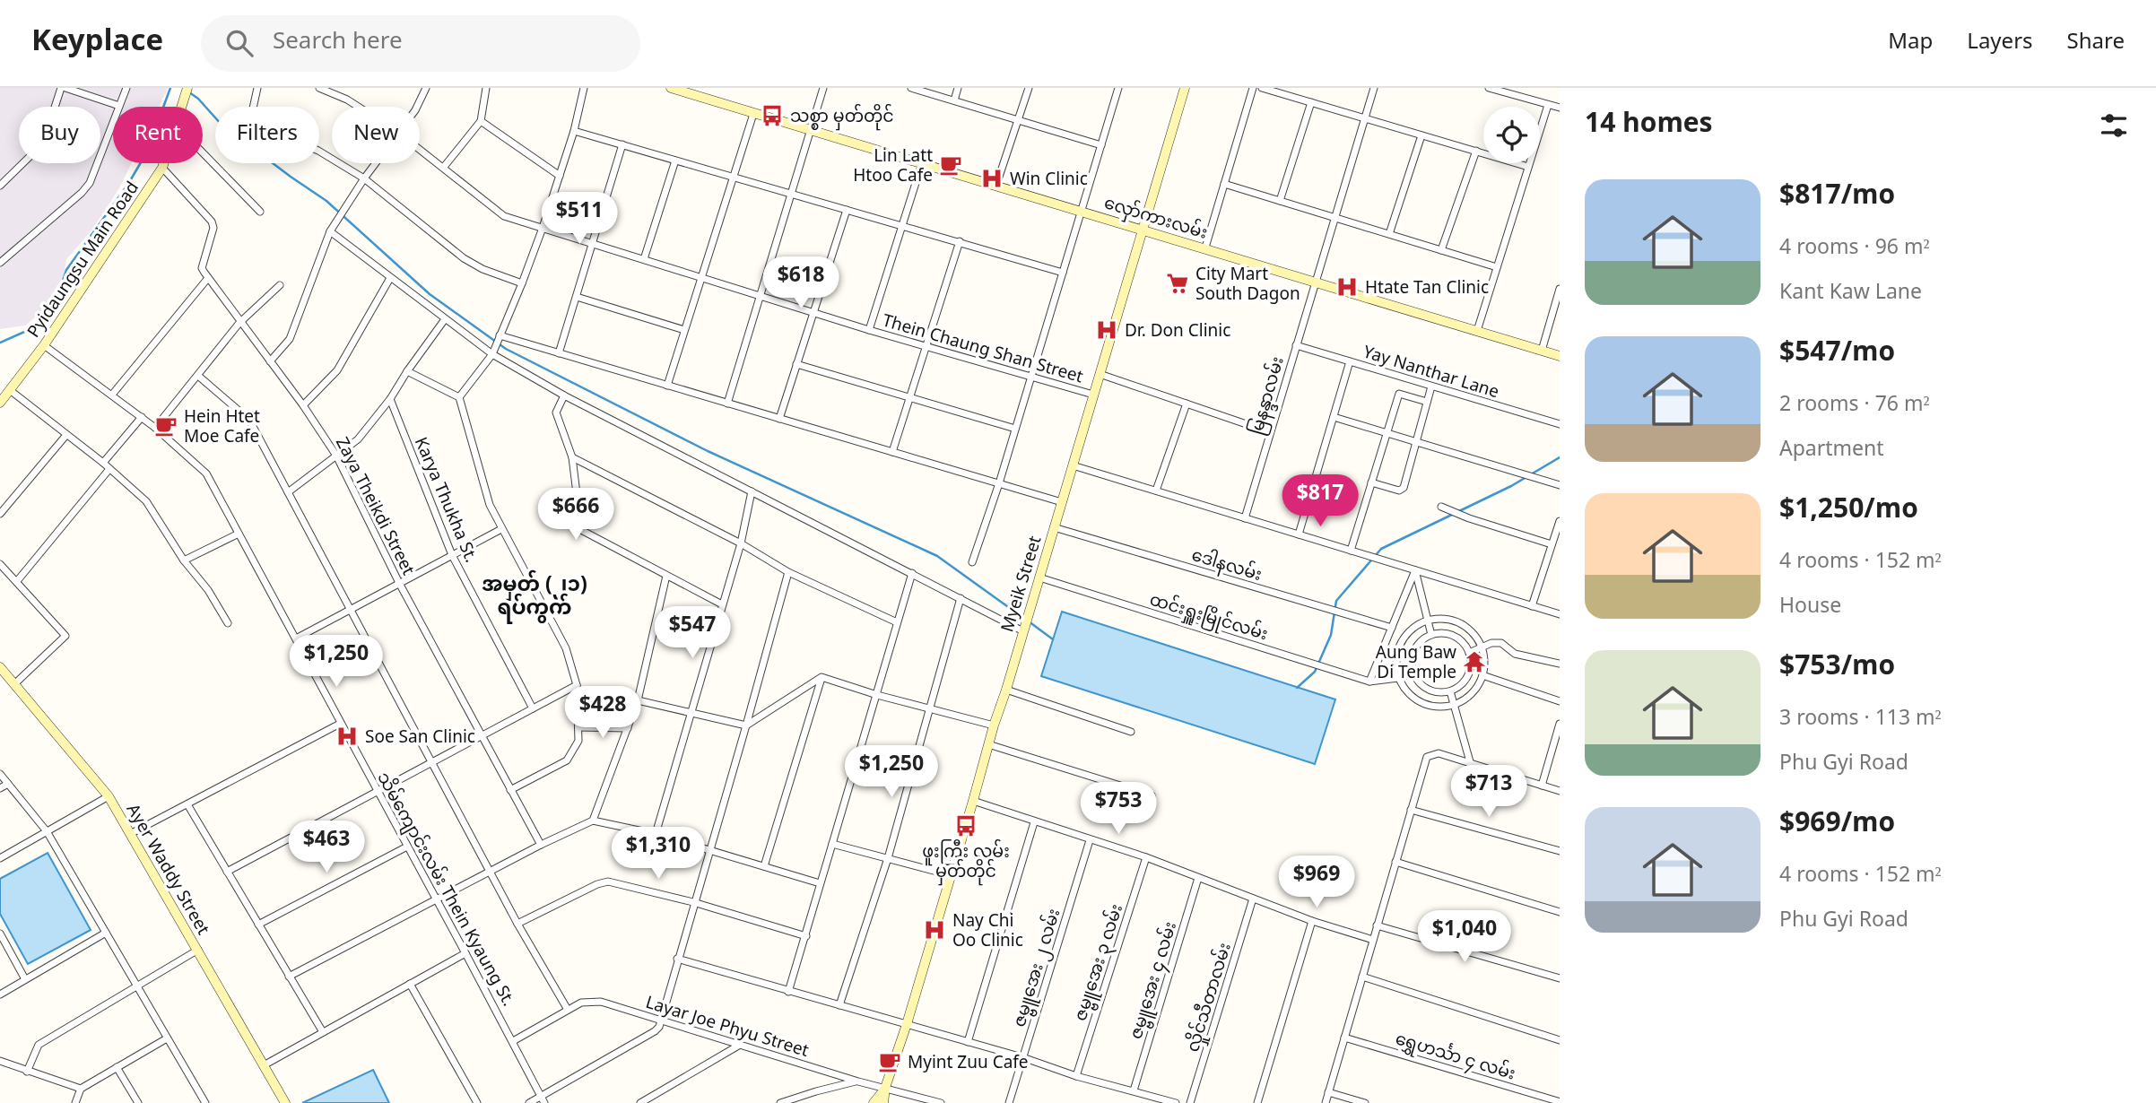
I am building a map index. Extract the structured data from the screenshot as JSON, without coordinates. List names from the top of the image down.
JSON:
{
  "streets": {
    "street": [
      "လှော်ကားလမ်း",
      "Pyidaungsu Main Road",
      "Thein Chaung Shan Street",
      "Yay Nanthar Lane",
      "မြနန္ဒာလမ်း",
      "Karya Thukha St.",
      "Zaya Theikdi Street",
      "ဒေါနလမ်း",
      "Myeik Street",
      "ထင်းရှူးမြိုင်လမ်း",
      "Ayer Waddy Street",
      "သိမ်ကျောင်းလမ်း Thein Kyaung St.",
      "ဇမ္ဗူအေး ၃ လမ်း",
      "ဇမ္ဗူအေး ၂ လမ်း",
      "ဇမ္ဗူအေး ၄ လမ်း",
      "လှိုင်သီတာလမ်း",
      "Layar Joe Phyu Street",
      "ရွှေဟင်္သာ ၄ လမ်း"
    ]
  },
  "crossings": [
    ["လှော်ကားလမ်း", "မြနန္ဒာလမ်း"],
    ["လှော်ကားလမ်း", "Myeik Street"],
    ["Pyidaungsu Main Road", "သိမ်ကျောင်းလမ်း Thein Kyaung St."],
    ["Thein Chaung Shan Street", "Myeik Street"],
    ["Yay Nanthar Lane", "မြနန္ဒာလမ်း"],
    ["ဒေါနလမ်း", "Myeik Street"],
    ["Myeik Street", "ထင်းရှူးမြိုင်လမ်း"],
    ["Myeik Street", "Layar Joe Phyu Street"],
    ["သိမ်ကျောင်းလမ်း Thein Kyaung St.", "Layar Joe Phyu Street"]
  ],
  "districts": ["အမှတ် (၂၁) ရပ်ကွက်"],
  "places": {
    "bus stop": ["သစ္စာ မှတ်တိုင်", "ဖူးကြီး လမ်း မှတ်တိုင်"],
    "cafe": ["Lin Latt Htoo Cafe", "Hein Htet Moe Cafe", "Myint Zuu Cafe"],
    "hospital": [
      "Win Clinic",
      "Htate Tan Clinic",
      "Dr. Don Clinic",
      "Soe San Clinic",
      "Nay Chi Oo Clinic"
    ],
    "supermarket": ["City Mart South Dagon"],
    "temple": ["Aung Baw Di Temple"]
  },
  "page": {
    "header": "Keyplace",
    "search": "Search here",
    "nav": ["Map", "Layers", "Share"],
    "heading": "14 homes",
    "chip": [
      "Buy",
      "Rent",
      "Filters",
      "New"
    ],
    "list": [
      {
        "name": "$817/mo",
        "note": "4 rooms · 96 m² · Kant Kaw Lane"
      },
      {
        "name": "$547/mo",
        "note": "2 rooms · 76 m² · Apartment"
      },
      {
        "name": "$1,250/mo",
        "note": "4 rooms · 152 m² · House"
      },
      {
        "name": "$753/mo",
        "note": "3 rooms · 113 m² · Phu Gyi Road"
      },
      {
        "name": "$969/mo",
        "note": "4 rooms · 152 m² · Phu Gyi Road"
      }
    ],
    "price": [
      "$511",
      "$618",
      "$817",
      "$666",
      "$547",
      "$1,250",
      "$428",
      "$1,250",
      "$713",
      "$753",
      "$463",
      "$1,310",
      "$969",
      "$1,040"
    ]
  }
}
